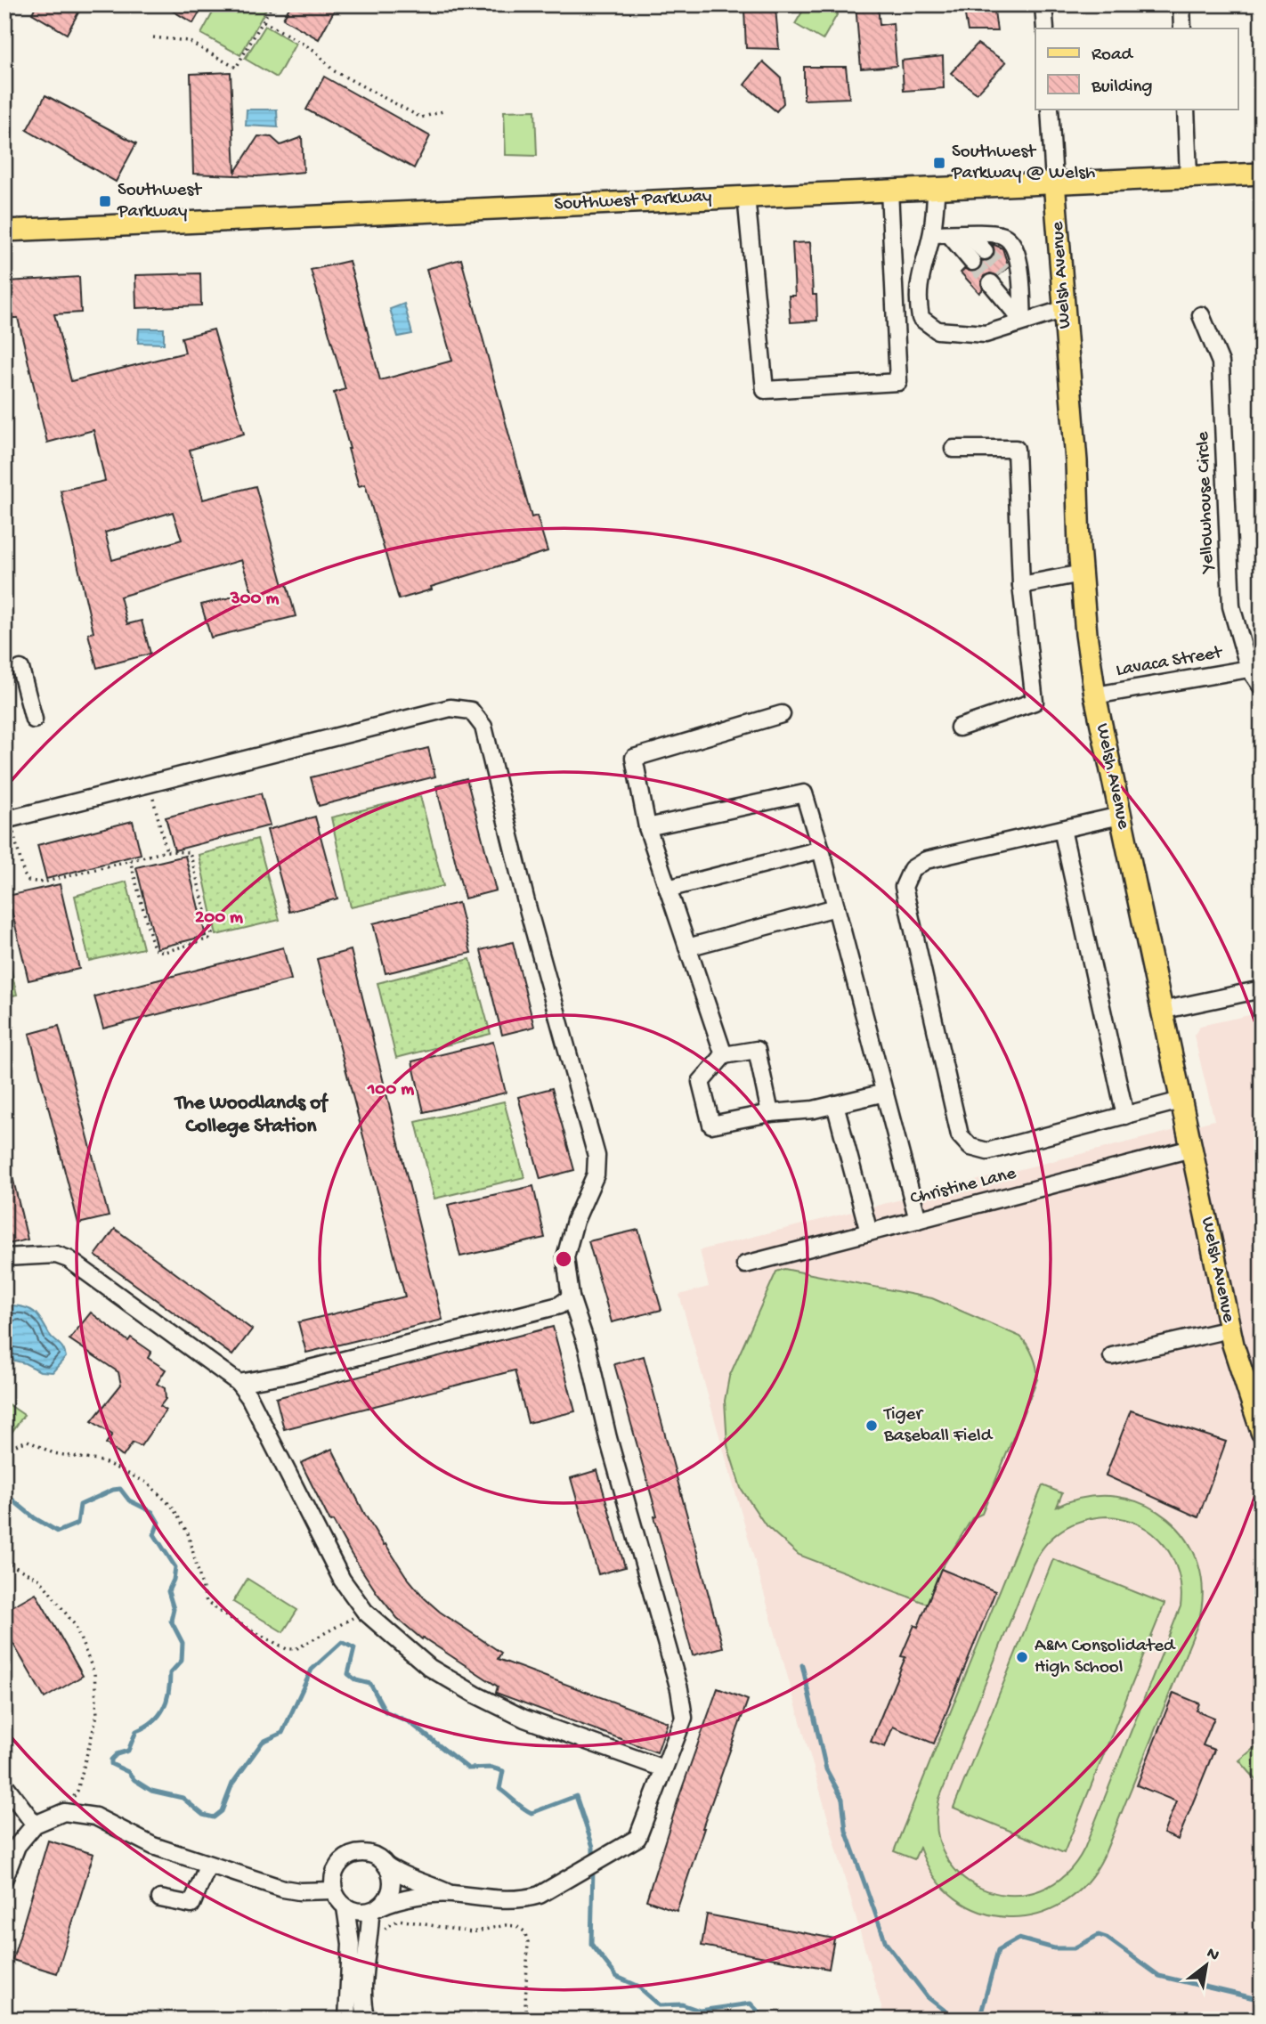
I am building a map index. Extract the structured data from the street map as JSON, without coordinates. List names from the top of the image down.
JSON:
{
  "streets": {
    "main road": ["Southwest Parkway", "Welsh Avenue"],
    "street": ["Yellowhouse Circle", "Lavaca Street", "Christine Lane"]
  },
  "crossings": [
    ["Southwest Parkway", "Welsh Avenue"],
    ["Welsh Avenue", "Lavaca Street"],
    ["Welsh Avenue", "Christine Lane"],
    ["Yellowhouse Circle", "Lavaca Street"]
  ],
  "districts": ["The Woodlands of College Station"],
  "places": {
    "transit": ["Southwest Parkway @ Welsh", "Southwest Parkway"],
    "other": ["Tiger Baseball Field", "A&M Consolidated High School"]
  },
  "legend": ["Road", "Building"],
  "north": "top right",
  "rings": ["300 m", "200 m", "100 m"]
}
